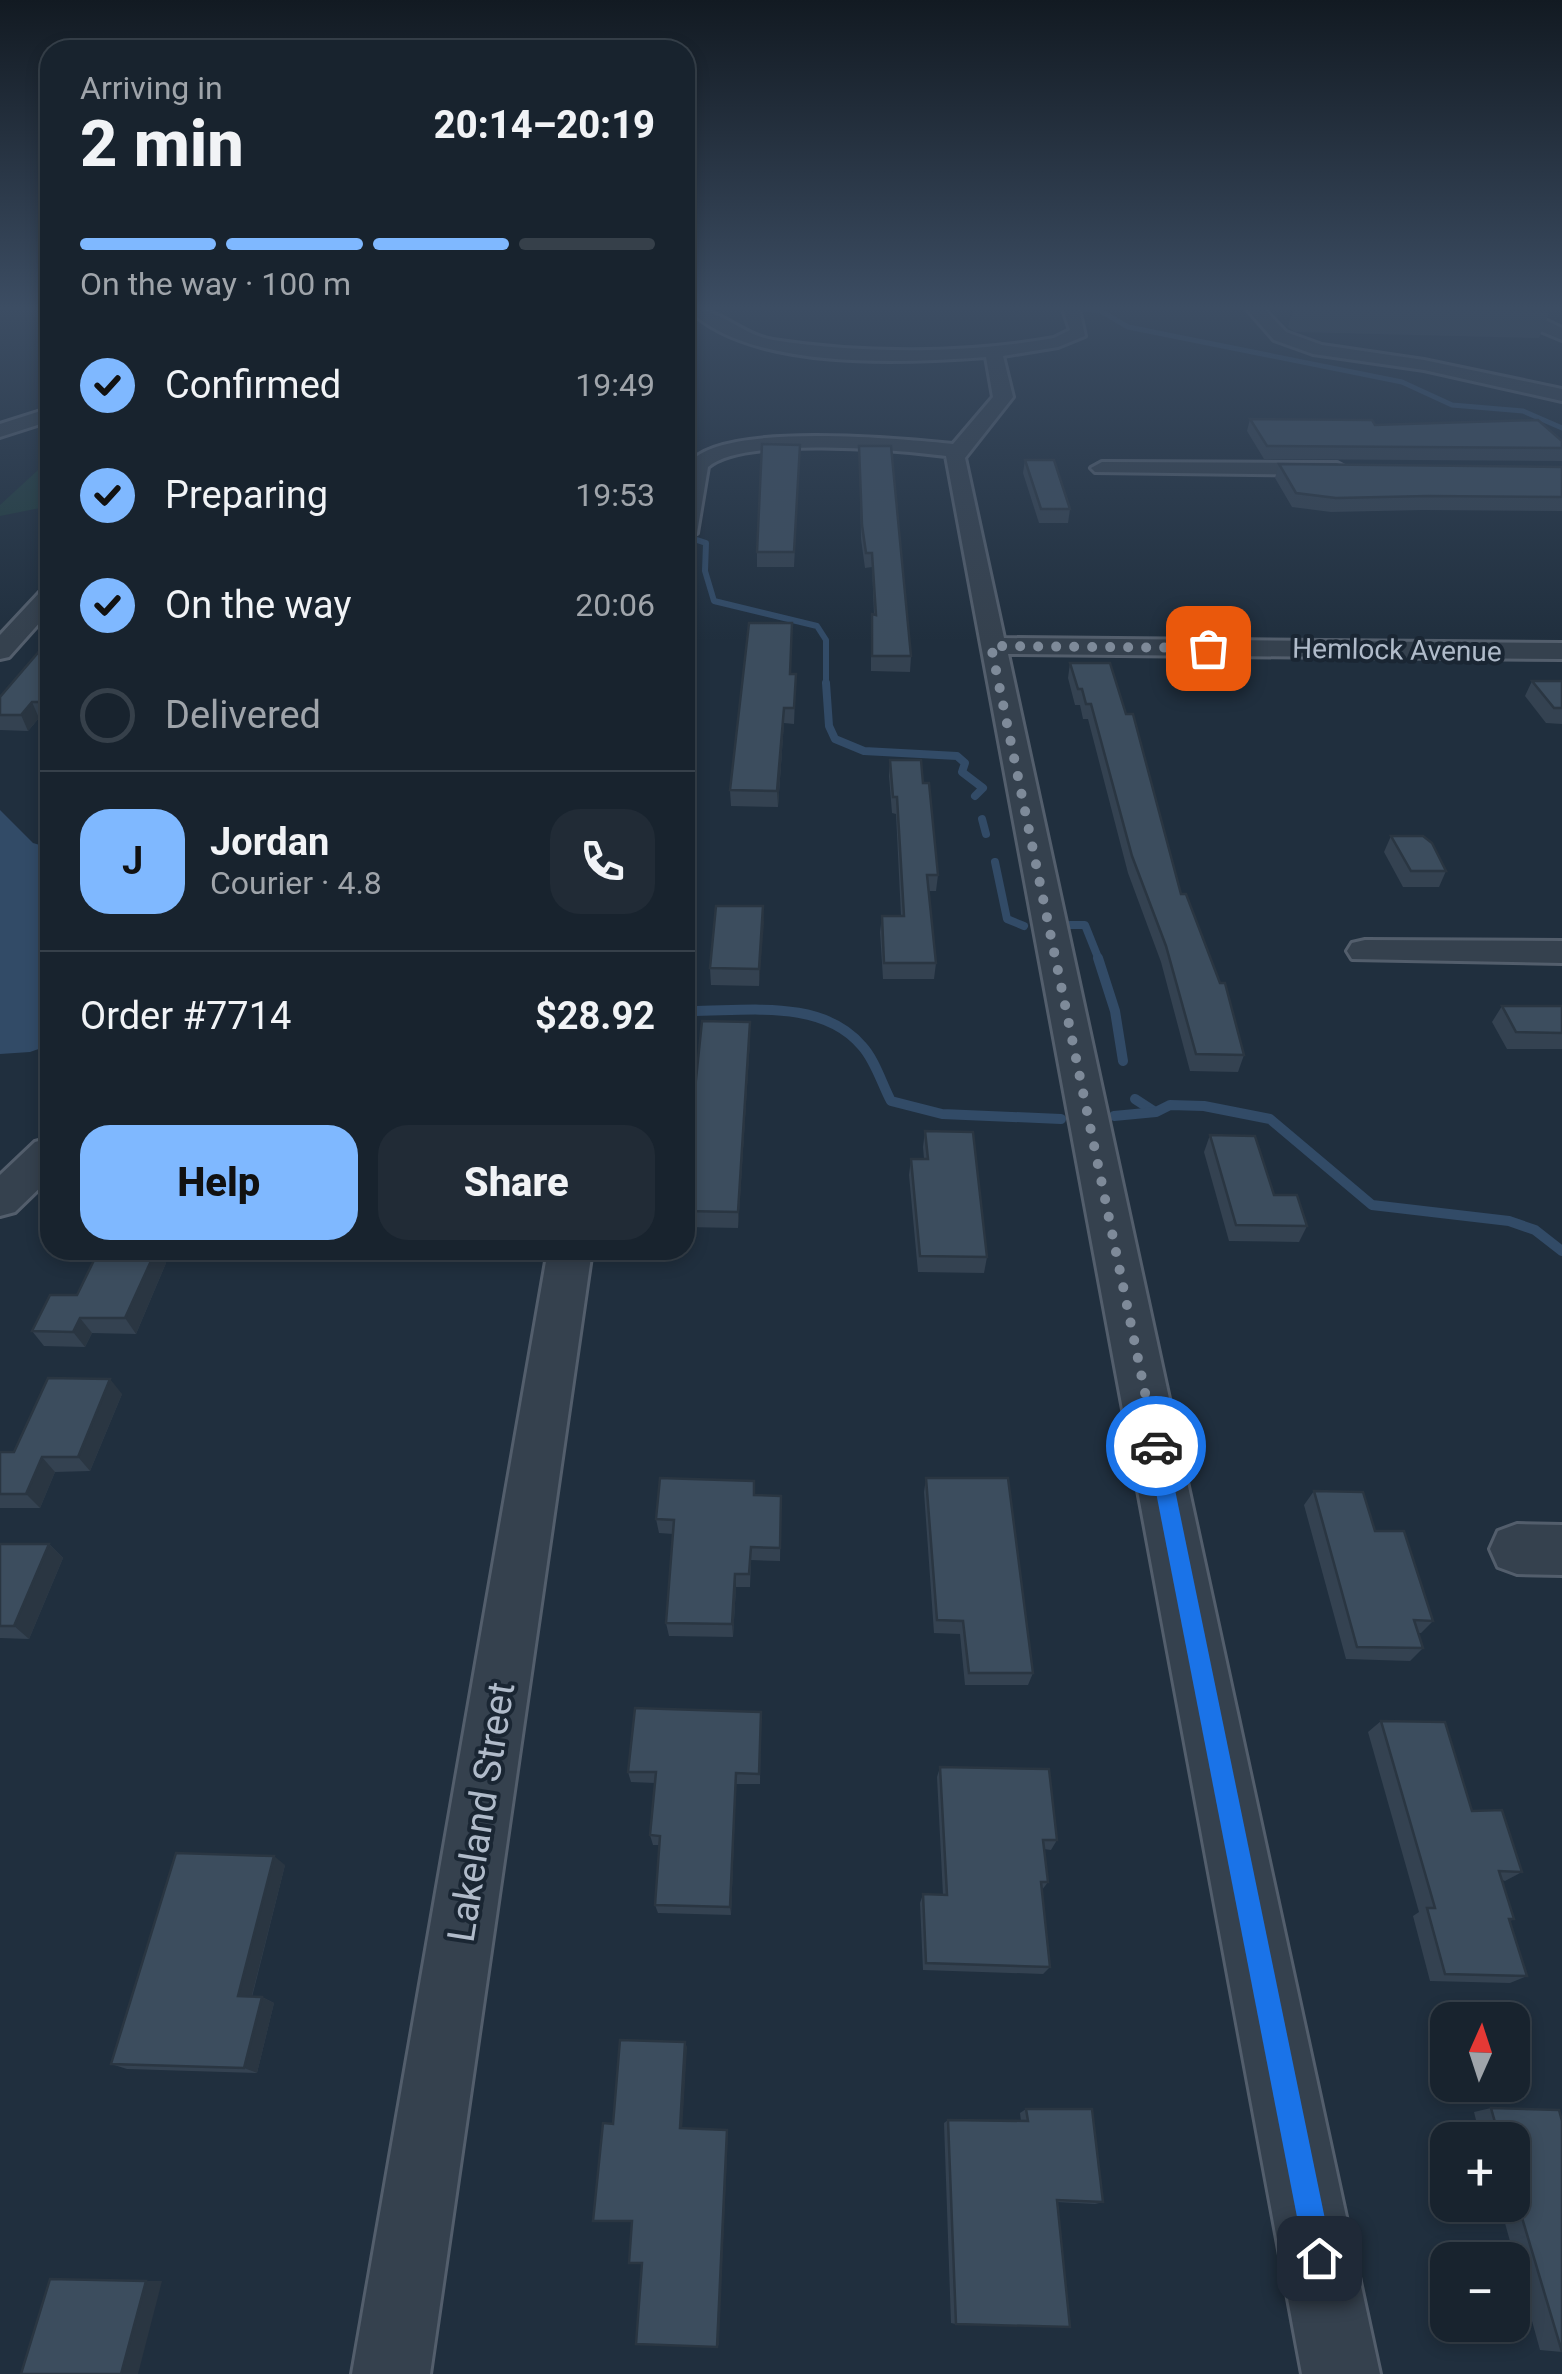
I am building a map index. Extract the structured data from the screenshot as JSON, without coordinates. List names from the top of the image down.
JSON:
{
  "streets": {
    "street": ["Hemlock Avenue", "Lakeland Street"]
  },
  "north": "top",
  "page": {
    "heading": ["2 min", "Arriving in", "20:14–20:19"],
    "panel": [
      "Jordan",
      "Courier · 4.8",
      "Order #7714",
      "$28.92"
    ],
    "bar": "On the way · 100 m",
    "list": [
      ["Confirmed", "19:49"],
      ["Preparing", "19:53"],
      ["On the way", "20:06"],
      "Delivered"
    ],
    "round": "J",
    "buttons": ["Help", "Share"],
    "map_buttons": ["+", "−"]
  }
}
